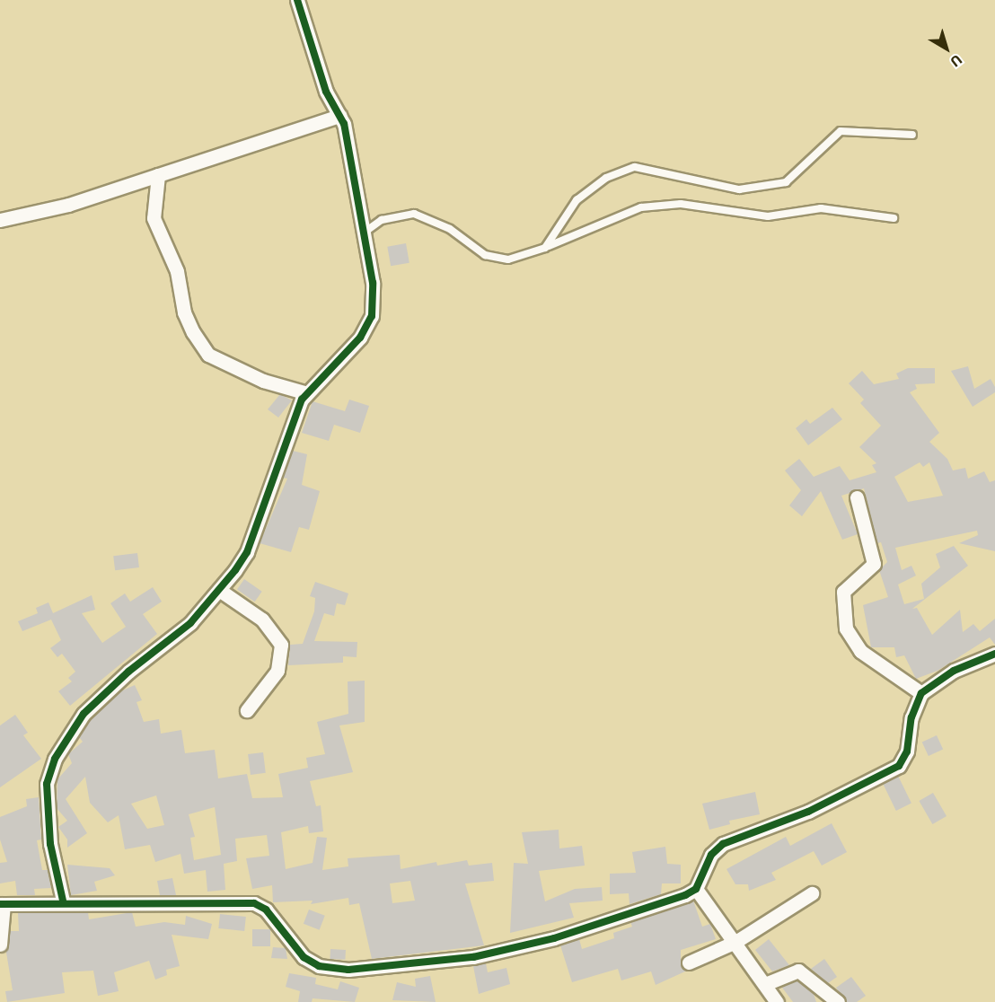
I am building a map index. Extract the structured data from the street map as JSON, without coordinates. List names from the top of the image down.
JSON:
{
  "north": "bottom right"
}
